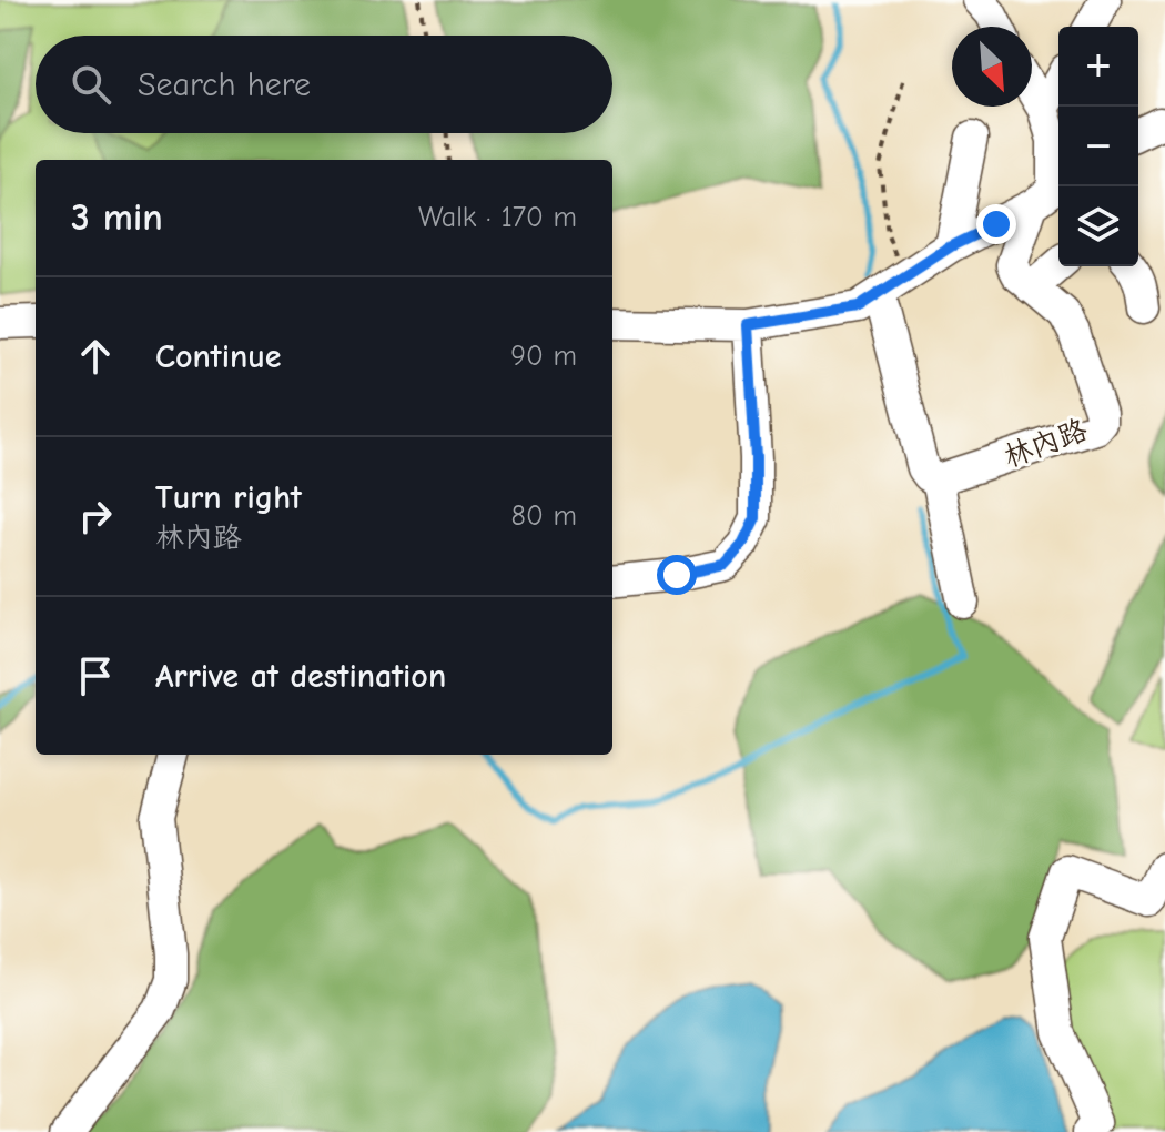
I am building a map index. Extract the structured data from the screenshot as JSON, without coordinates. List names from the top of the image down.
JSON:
{
  "streets": {
    "street": ["林內路"]
  },
  "north": "bottom right",
  "page": {
    "map_buttons": ["+", "−"],
    "search": "Search here",
    "heading": ["3 min", "Walk · 170 m"],
    "list": [
      ["Continue", "90 m"],
      ["Turn right", "林內路", "80 m"],
      "Arrive at destination"
    ]
  }
}
